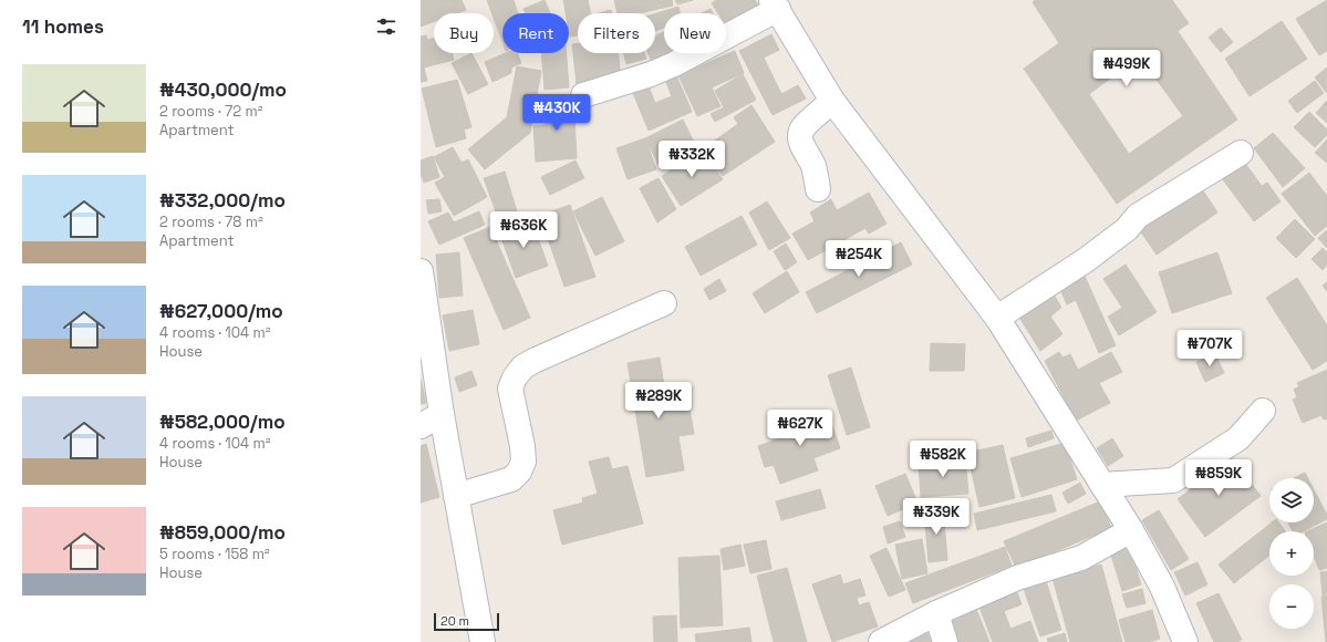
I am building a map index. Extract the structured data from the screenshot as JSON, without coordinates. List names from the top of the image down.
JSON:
{
  "scale_bar": "20 m",
  "page": {
    "heading": "11 homes",
    "chip": [
      "Buy",
      "Rent",
      "Filters",
      "New"
    ],
    "price": [
      "₦499K",
      "₦430K",
      "₦332K",
      "₦636K",
      "₦254K",
      "₦707K",
      "₦289K",
      "₦627K",
      "₦582K",
      "₦859K",
      "₦339K"
    ],
    "list": [
      {
        "name": "₦430,000/mo",
        "note": "2 rooms · 72 m² · Apartment"
      },
      {
        "name": "₦332,000/mo",
        "note": "2 rooms · 78 m² · Apartment"
      },
      {
        "name": "₦627,000/mo",
        "note": "4 rooms · 104 m² · House"
      },
      {
        "name": "₦582,000/mo",
        "note": "4 rooms · 104 m² · House"
      },
      {
        "name": "₦859,000/mo",
        "note": "5 rooms · 158 m² · House"
      }
    ],
    "map_buttons": ["+", "−"],
    "scale": "20 m"
  }
}
